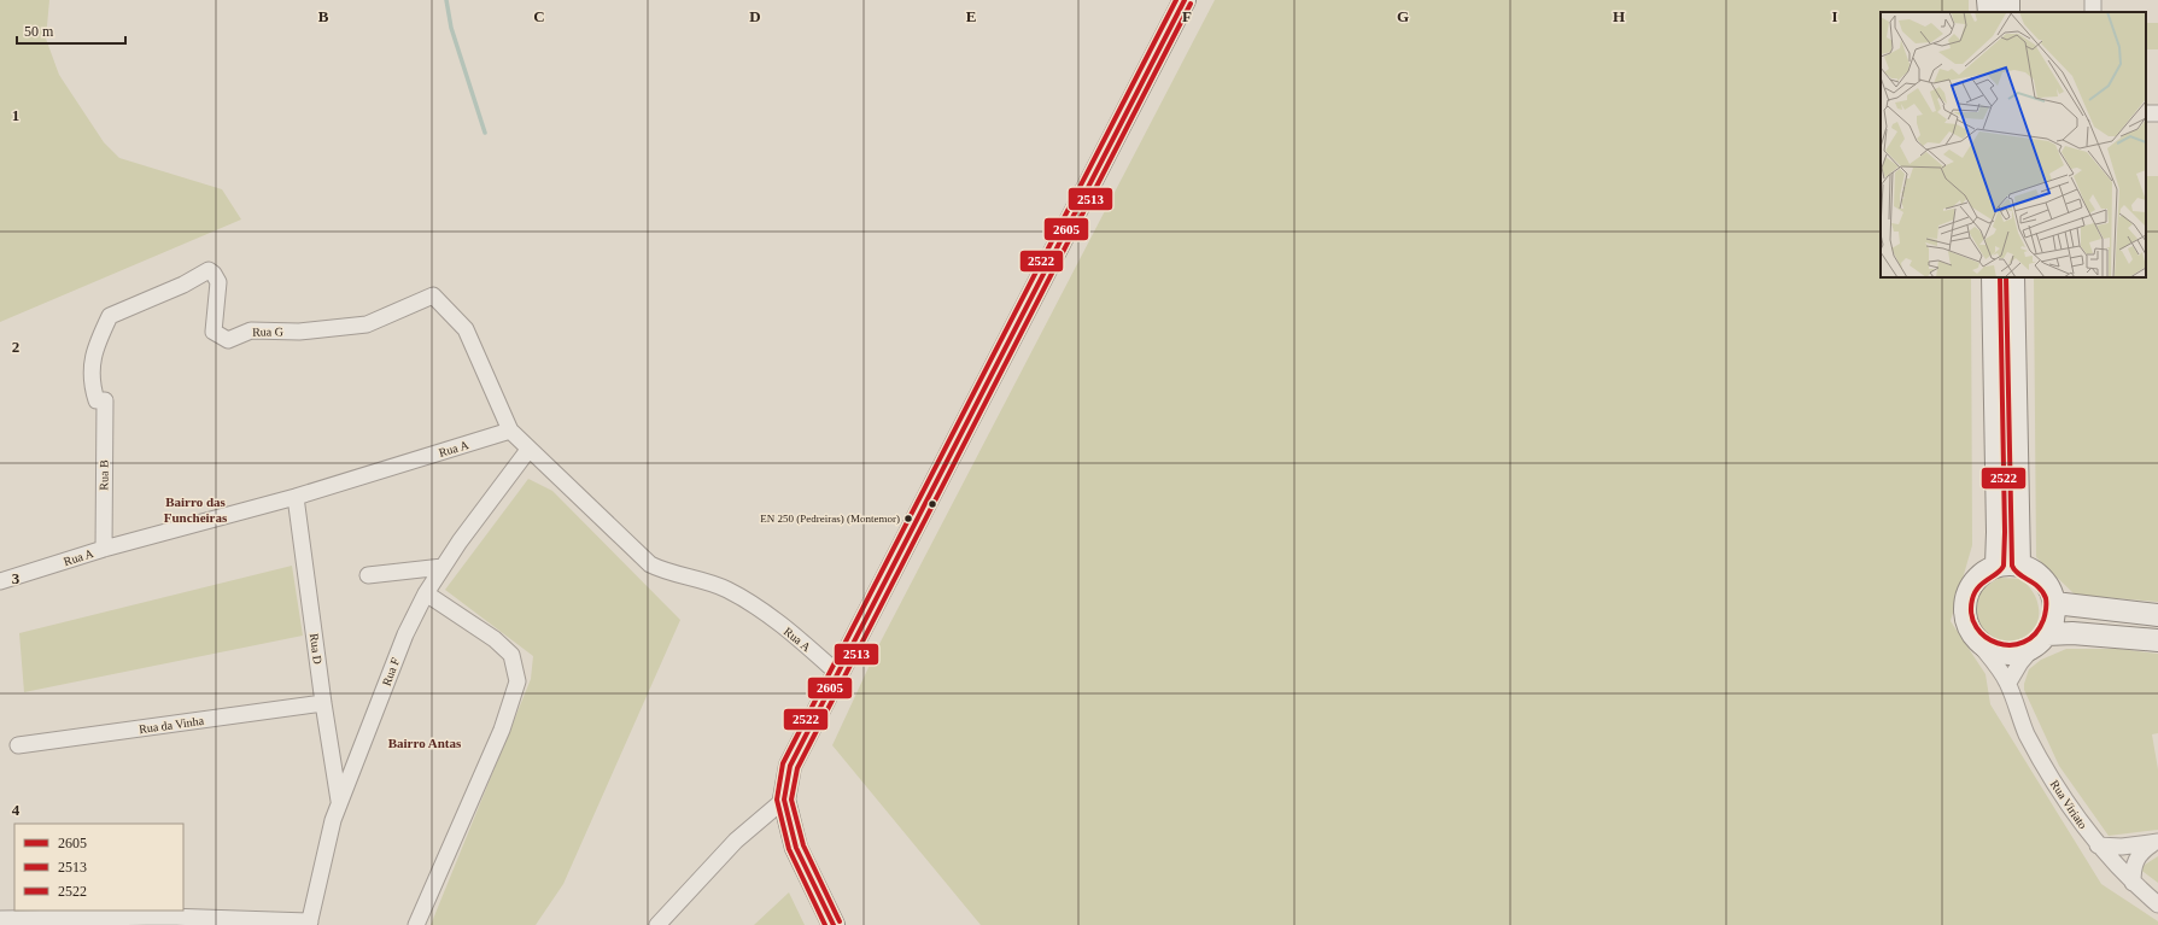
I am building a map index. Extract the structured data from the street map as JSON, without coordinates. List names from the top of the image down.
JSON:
{
  "streets": {
    "street": [
      "Rua G",
      "Rua A",
      "Rua B",
      "Rua D",
      "Rua F",
      "Rua da Vinha",
      "Rua Viriato"
    ]
  },
  "crossings": [
    ["Rua G", "Rua A"],
    ["Rua G", "Rua B"],
    ["Rua A", "Rua B"],
    ["Rua A", "Rua D"],
    ["Rua A", "Rua F"],
    ["Rua D", "Rua F"],
    ["Rua D", "Rua da Vinha"]
  ],
  "districts": ["Bairro das Funcheiras", "Bairro Antas"],
  "places": ["EN 250 (Pedreiras) (Montemor)"],
  "lines": ["transit line 2605", "transit line 2522", "transit line 2513"],
  "legend": ["2605", "2513", "2522"],
  "scale_bar": "50 m",
  "grid": {
    "columns": [
      "B",
      "C",
      "D",
      "E",
      "F",
      "G",
      "H",
      "I"
    ],
    "rows": [
      "1",
      "2",
      "3",
      "4"
    ]
  }
}
